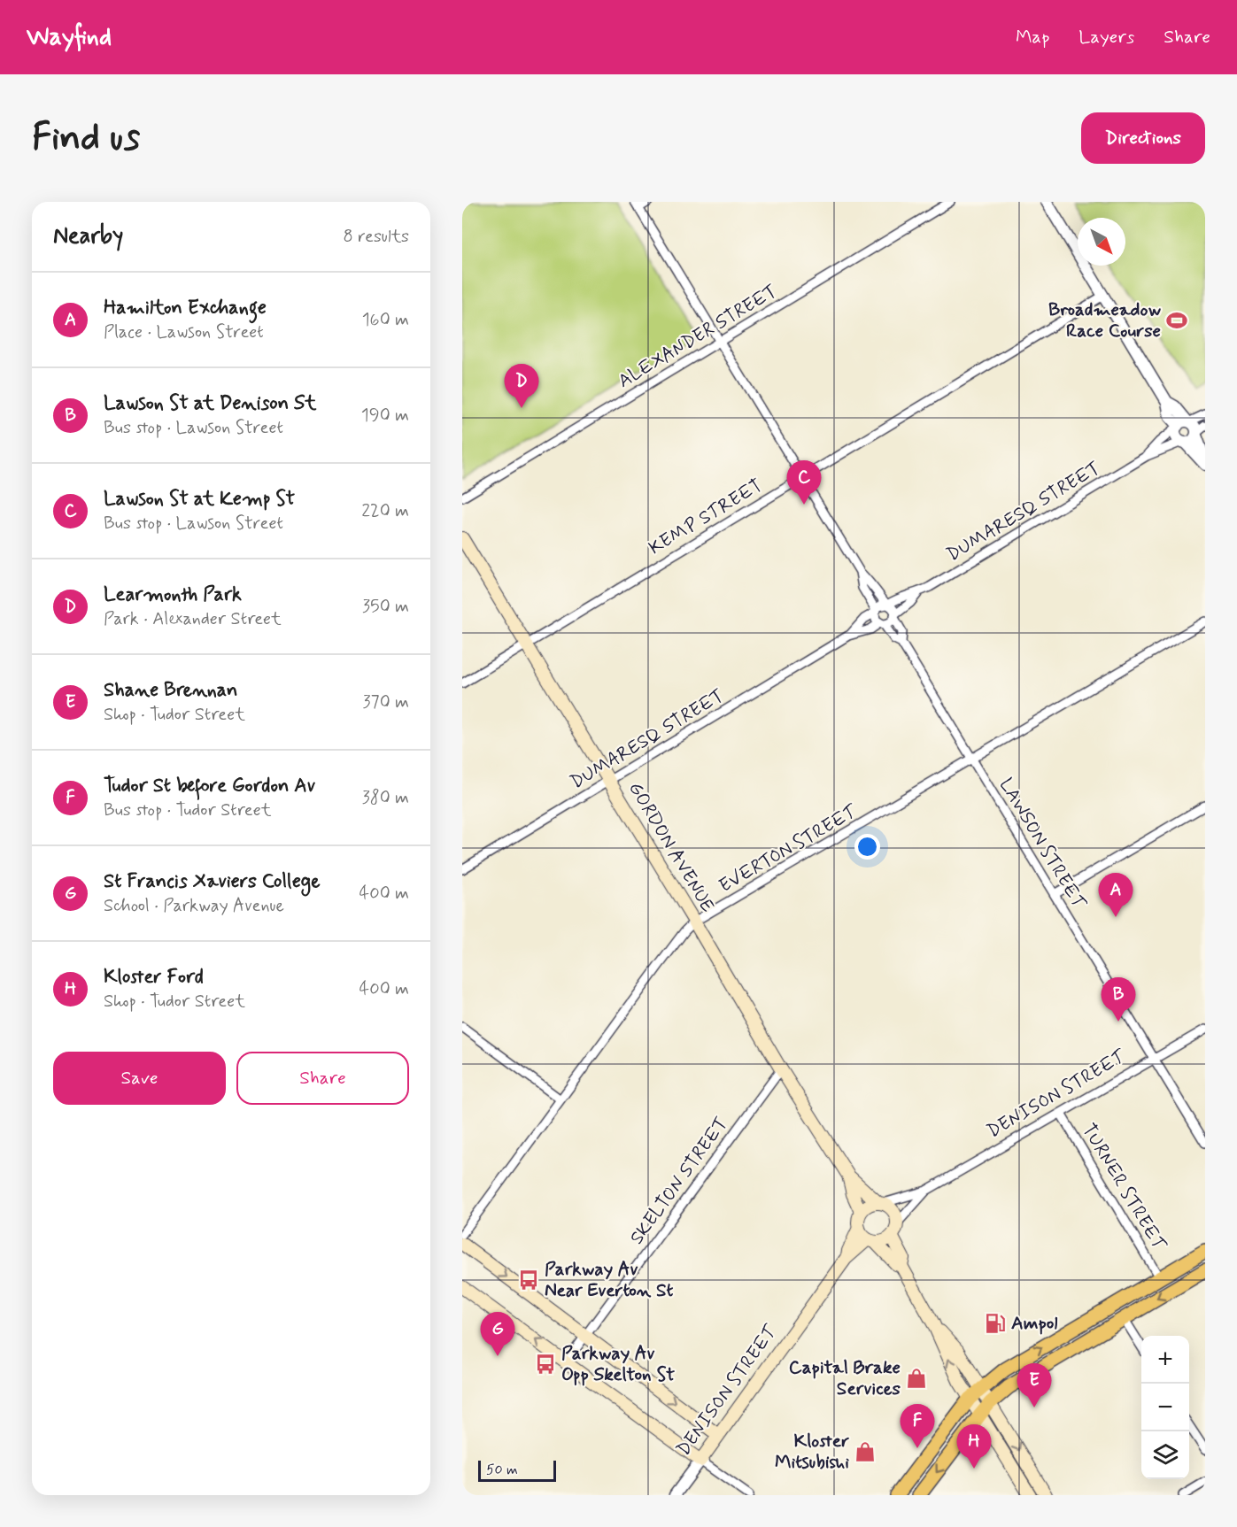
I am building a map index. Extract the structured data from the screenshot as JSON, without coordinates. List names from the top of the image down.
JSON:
{
  "streets": {
    "main road": ["GORDON AVENUE", "DENISON STREET"],
    "street": [
      "ALEXANDER STREET",
      "DUMARESQ STREET",
      "KEMP STREET",
      "LAWSON STREET",
      "EVERTON STREET",
      "SKELTON STREET",
      "TURNER STREET"
    ]
  },
  "crossings": [
    ["DUMARESQ STREET", "LAWSON STREET"],
    ["DUMARESQ STREET", "GORDON AVENUE"],
    ["KEMP STREET", "GORDON AVENUE"],
    ["LAWSON STREET", "EVERTON STREET"],
    ["LAWSON STREET", "DENISON STREET"],
    ["GORDON AVENUE", "EVERTON STREET"],
    ["GORDON AVENUE", "DENISON STREET"],
    ["GORDON AVENUE", "SKELTON STREET"],
    ["DENISON STREET", "TURNER STREET"]
  ],
  "places": {
    "sports": ["Broadmeadow Race Course"],
    "bus stop": ["Parkway Av Near Everton St", "Parkway Av Opp Skelton St"],
    "fuel station": ["Ampol"],
    "shop": ["Capital Brake Services", "Kloster Mitsubishi"]
  },
  "scale_bar": "50 m",
  "north": "bottom right",
  "page": {
    "header": "Wayfind",
    "nav": ["Map", "Layers", "Share"],
    "buttons": [
      "Directions",
      ["Save", "Share"]
    ],
    "title": "Find us",
    "heading": ["Nearby", "8 results"],
    "list": [
      {
        "mark": "A",
        "name": "Hamilton Exchange",
        "note": "Place · Lawson Street",
        "value": "160 m"
      },
      {
        "mark": "B",
        "name": "Lawson St at Denison St",
        "note": "Bus stop · Lawson Street",
        "value": "190 m"
      },
      {
        "mark": "C",
        "name": "Lawson St at Kemp St",
        "note": "Bus stop · Lawson Street",
        "value": "220 m"
      },
      {
        "mark": "D",
        "name": "Learmonth Park",
        "note": "Park · Alexander Street",
        "value": "350 m"
      },
      {
        "mark": "E",
        "name": "Shane Brennan",
        "note": "Shop · Tudor Street",
        "value": "370 m"
      },
      {
        "mark": "F",
        "name": "Tudor St before Gordon Av",
        "note": "Bus stop · Tudor Street",
        "value": "380 m"
      },
      {
        "mark": "G",
        "name": "St Francis Xaviers College",
        "note": "School · Parkway Avenue",
        "value": "400 m"
      },
      {
        "mark": "H",
        "name": "Kloster Ford",
        "note": "Shop · Tudor Street",
        "value": "400 m"
      }
    ],
    "pins": [
      "D",
      "C",
      "A",
      "B",
      "G",
      "E",
      "F",
      "H"
    ],
    "map_buttons": ["+", "−"],
    "scale": "50 m"
  }
}
